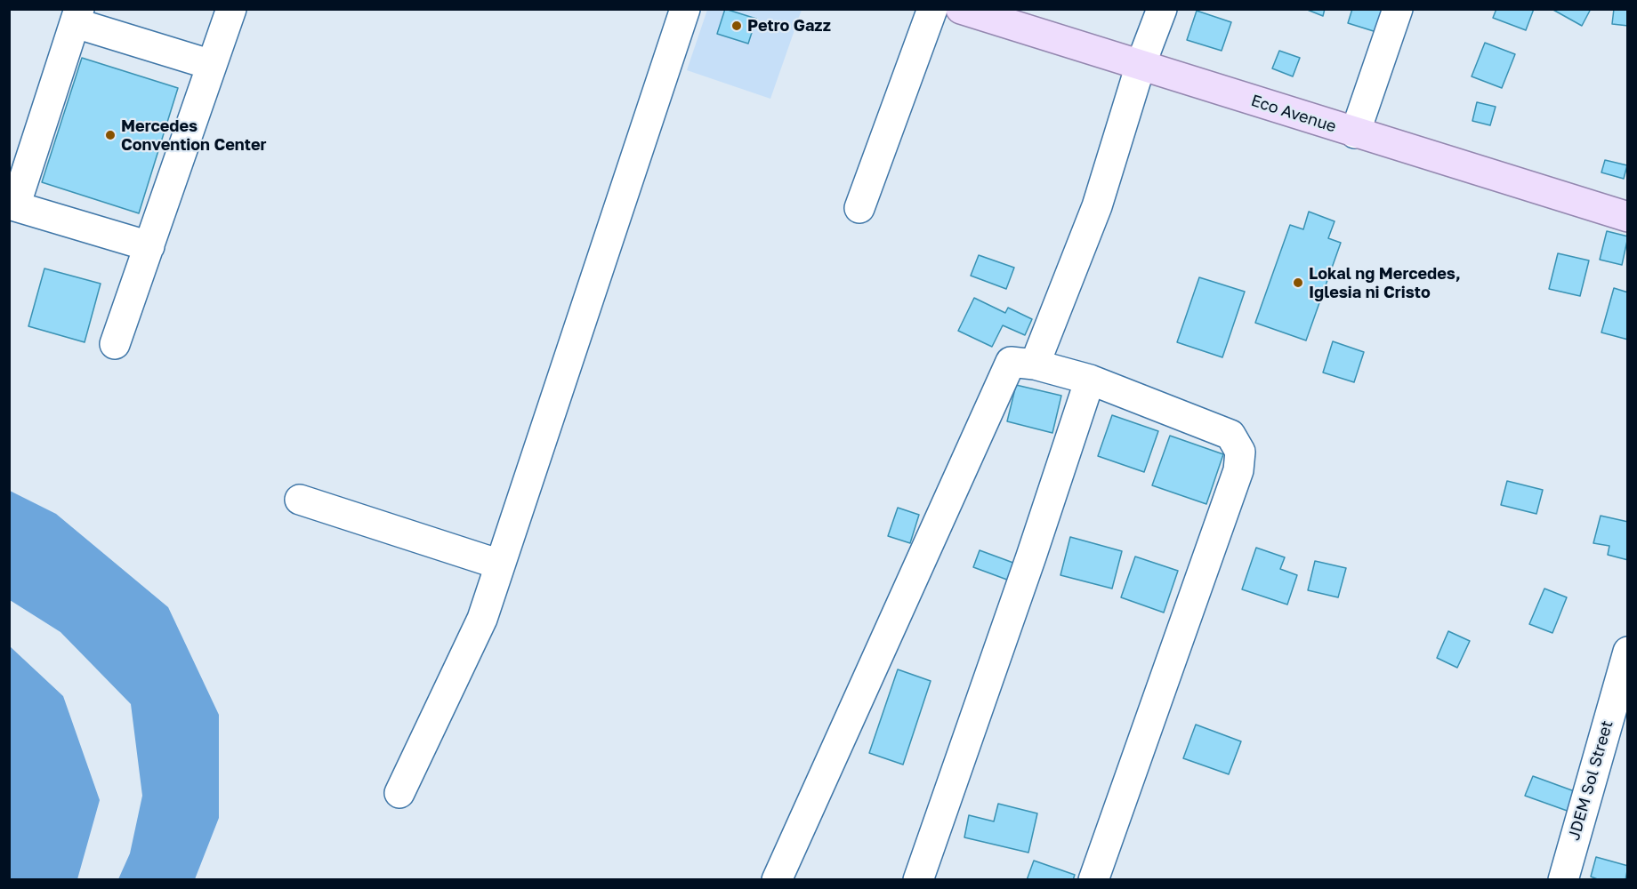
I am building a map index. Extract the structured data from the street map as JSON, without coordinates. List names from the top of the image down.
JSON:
{
  "streets": {
    "main road": ["Eco Avenue"],
    "street": ["JDEM Sol Street"]
  },
  "places": ["Petro Gazz", "Mercedes Convention Center", "Lokal ng Mercedes, Iglesia ni Cristo"]
}
